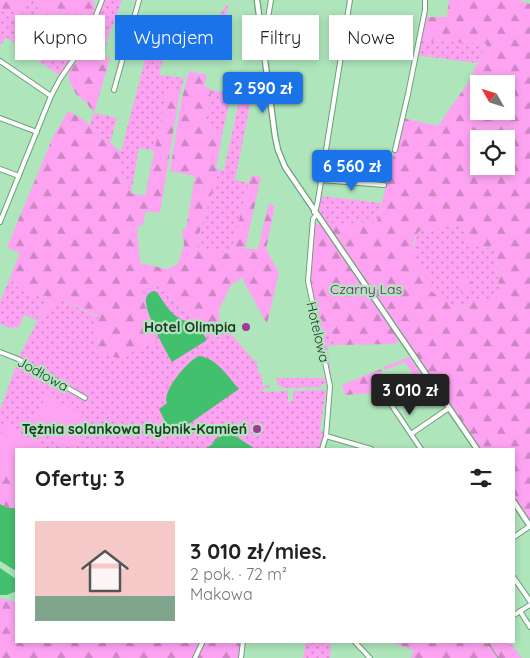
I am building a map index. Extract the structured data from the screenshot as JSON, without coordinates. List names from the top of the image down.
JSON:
{
  "streets": {
    "street": ["Hotelowa", "Jodłowa"]
  },
  "parks": ["Czarny Las"],
  "places": ["Hotel Olimpia", "Tężnia solankowa Rybnik-Kamień"],
  "north": "top left",
  "page": {
    "chip": [
      "Kupno",
      "Wynajem",
      "Filtry",
      "Nowe"
    ],
    "price": ["2 590 zł", "6 560 zł", "3 010 zł"],
    "heading": "Oferty: 3",
    "list": [
      {
        "name": "3 010 zł/mies.",
        "note": "2 pok. · 72 m² · Makowa"
      }
    ]
  }
}
